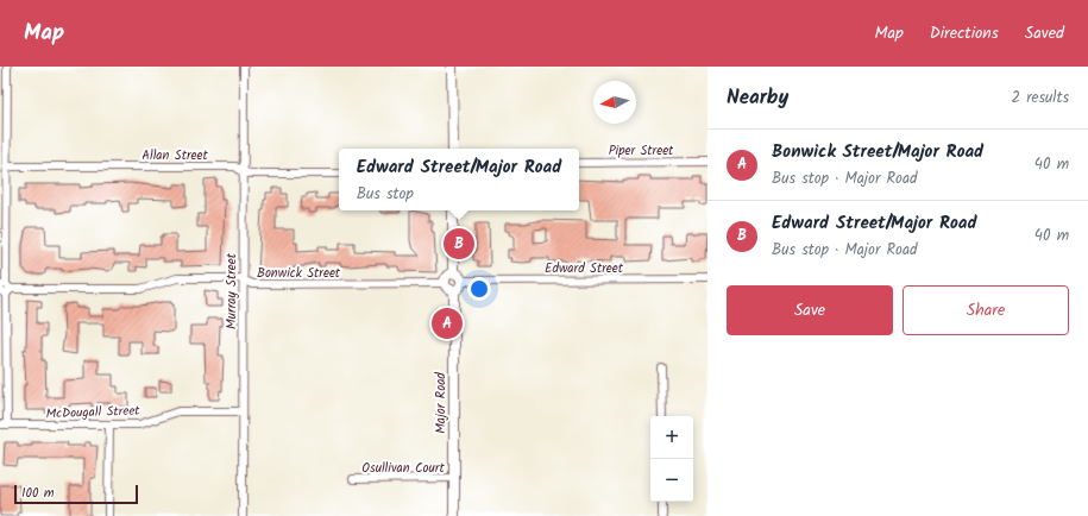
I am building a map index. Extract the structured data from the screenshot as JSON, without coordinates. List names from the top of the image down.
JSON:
{
  "streets": {
    "street": [
      "Piper Street",
      "Allan Street",
      "Edward Street",
      "Bonwick Street",
      "Murray Street",
      "Major Road",
      "McDougall Street",
      "Osullivan Court"
    ]
  },
  "crossings": [
    ["Allan Street", "Murray Street"],
    ["Edward Street", "Bonwick Street"],
    ["Edward Street", "Major Road"],
    ["Bonwick Street", "Murray Street"],
    ["Bonwick Street", "Major Road"],
    ["Murray Street", "McDougall Street"],
    ["Major Road", "Osullivan Court"]
  ],
  "scale_bar": "100 m",
  "north": "left",
  "page": {
    "header": "Map",
    "nav": ["Map", "Directions", "Saved"],
    "heading": ["Nearby", "2 results"],
    "list": [
      {
        "mark": "A",
        "name": "Bonwick Street/Major Road",
        "note": "Bus stop · Major Road",
        "value": "40 m"
      },
      {
        "mark": "B",
        "name": "Edward Street/Major Road",
        "note": "Bus stop · Major Road",
        "value": "40 m"
      }
    ],
    "popup": ["Edward Street/Major Road", "Bus stop"],
    "pins": ["B", "A"],
    "buttons": ["Save", "Share"],
    "map_buttons": ["+", "−"],
    "scale": "100 m"
  }
}
